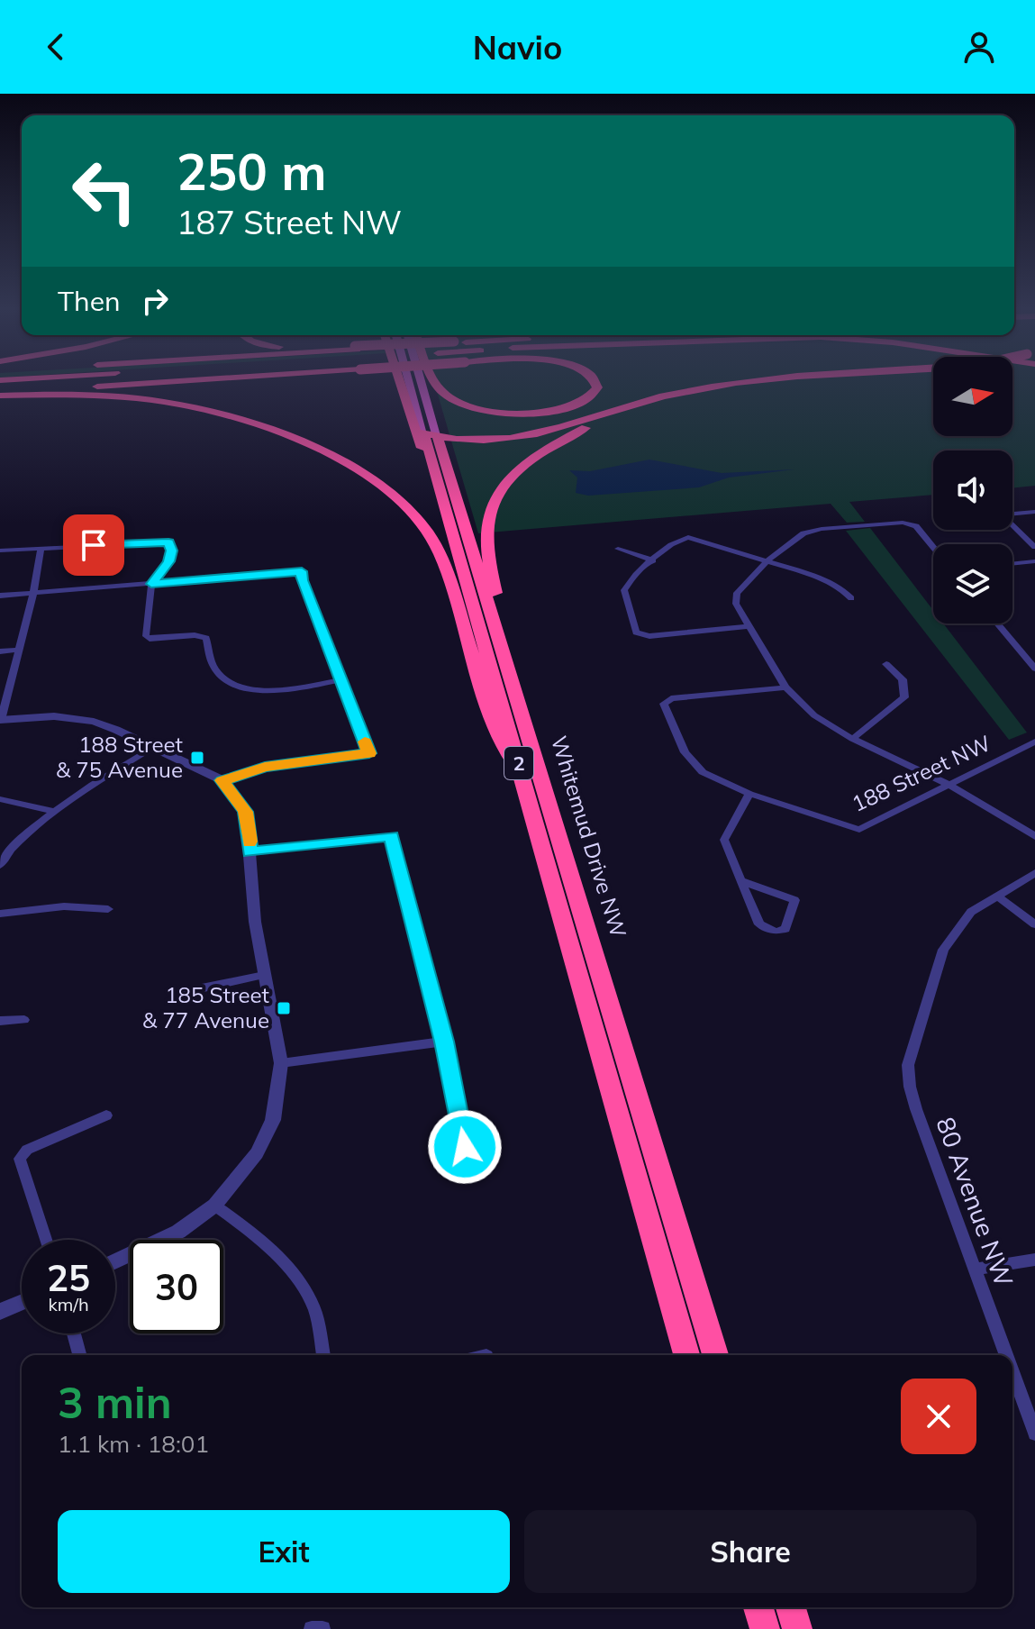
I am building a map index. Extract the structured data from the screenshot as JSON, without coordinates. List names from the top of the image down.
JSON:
{
  "streets": {
    "highway": ["2", "Whitemud Drive NW"],
    "street": ["188 Street NW", "80 Avenue NW"]
  },
  "places": {
    "transit": ["188 Street & 75 Avenue", "185 Street & 77 Avenue"]
  },
  "north": "right",
  "page": {
    "header": "Navio",
    "turn": ["250 m", "187 Street NW"],
    "then": "Then",
    "speed": "25 km/h",
    "limit": "30",
    "heading": ["3 min", "1.1 km · 18:01"],
    "buttons": ["Exit", "Share"]
  }
}
